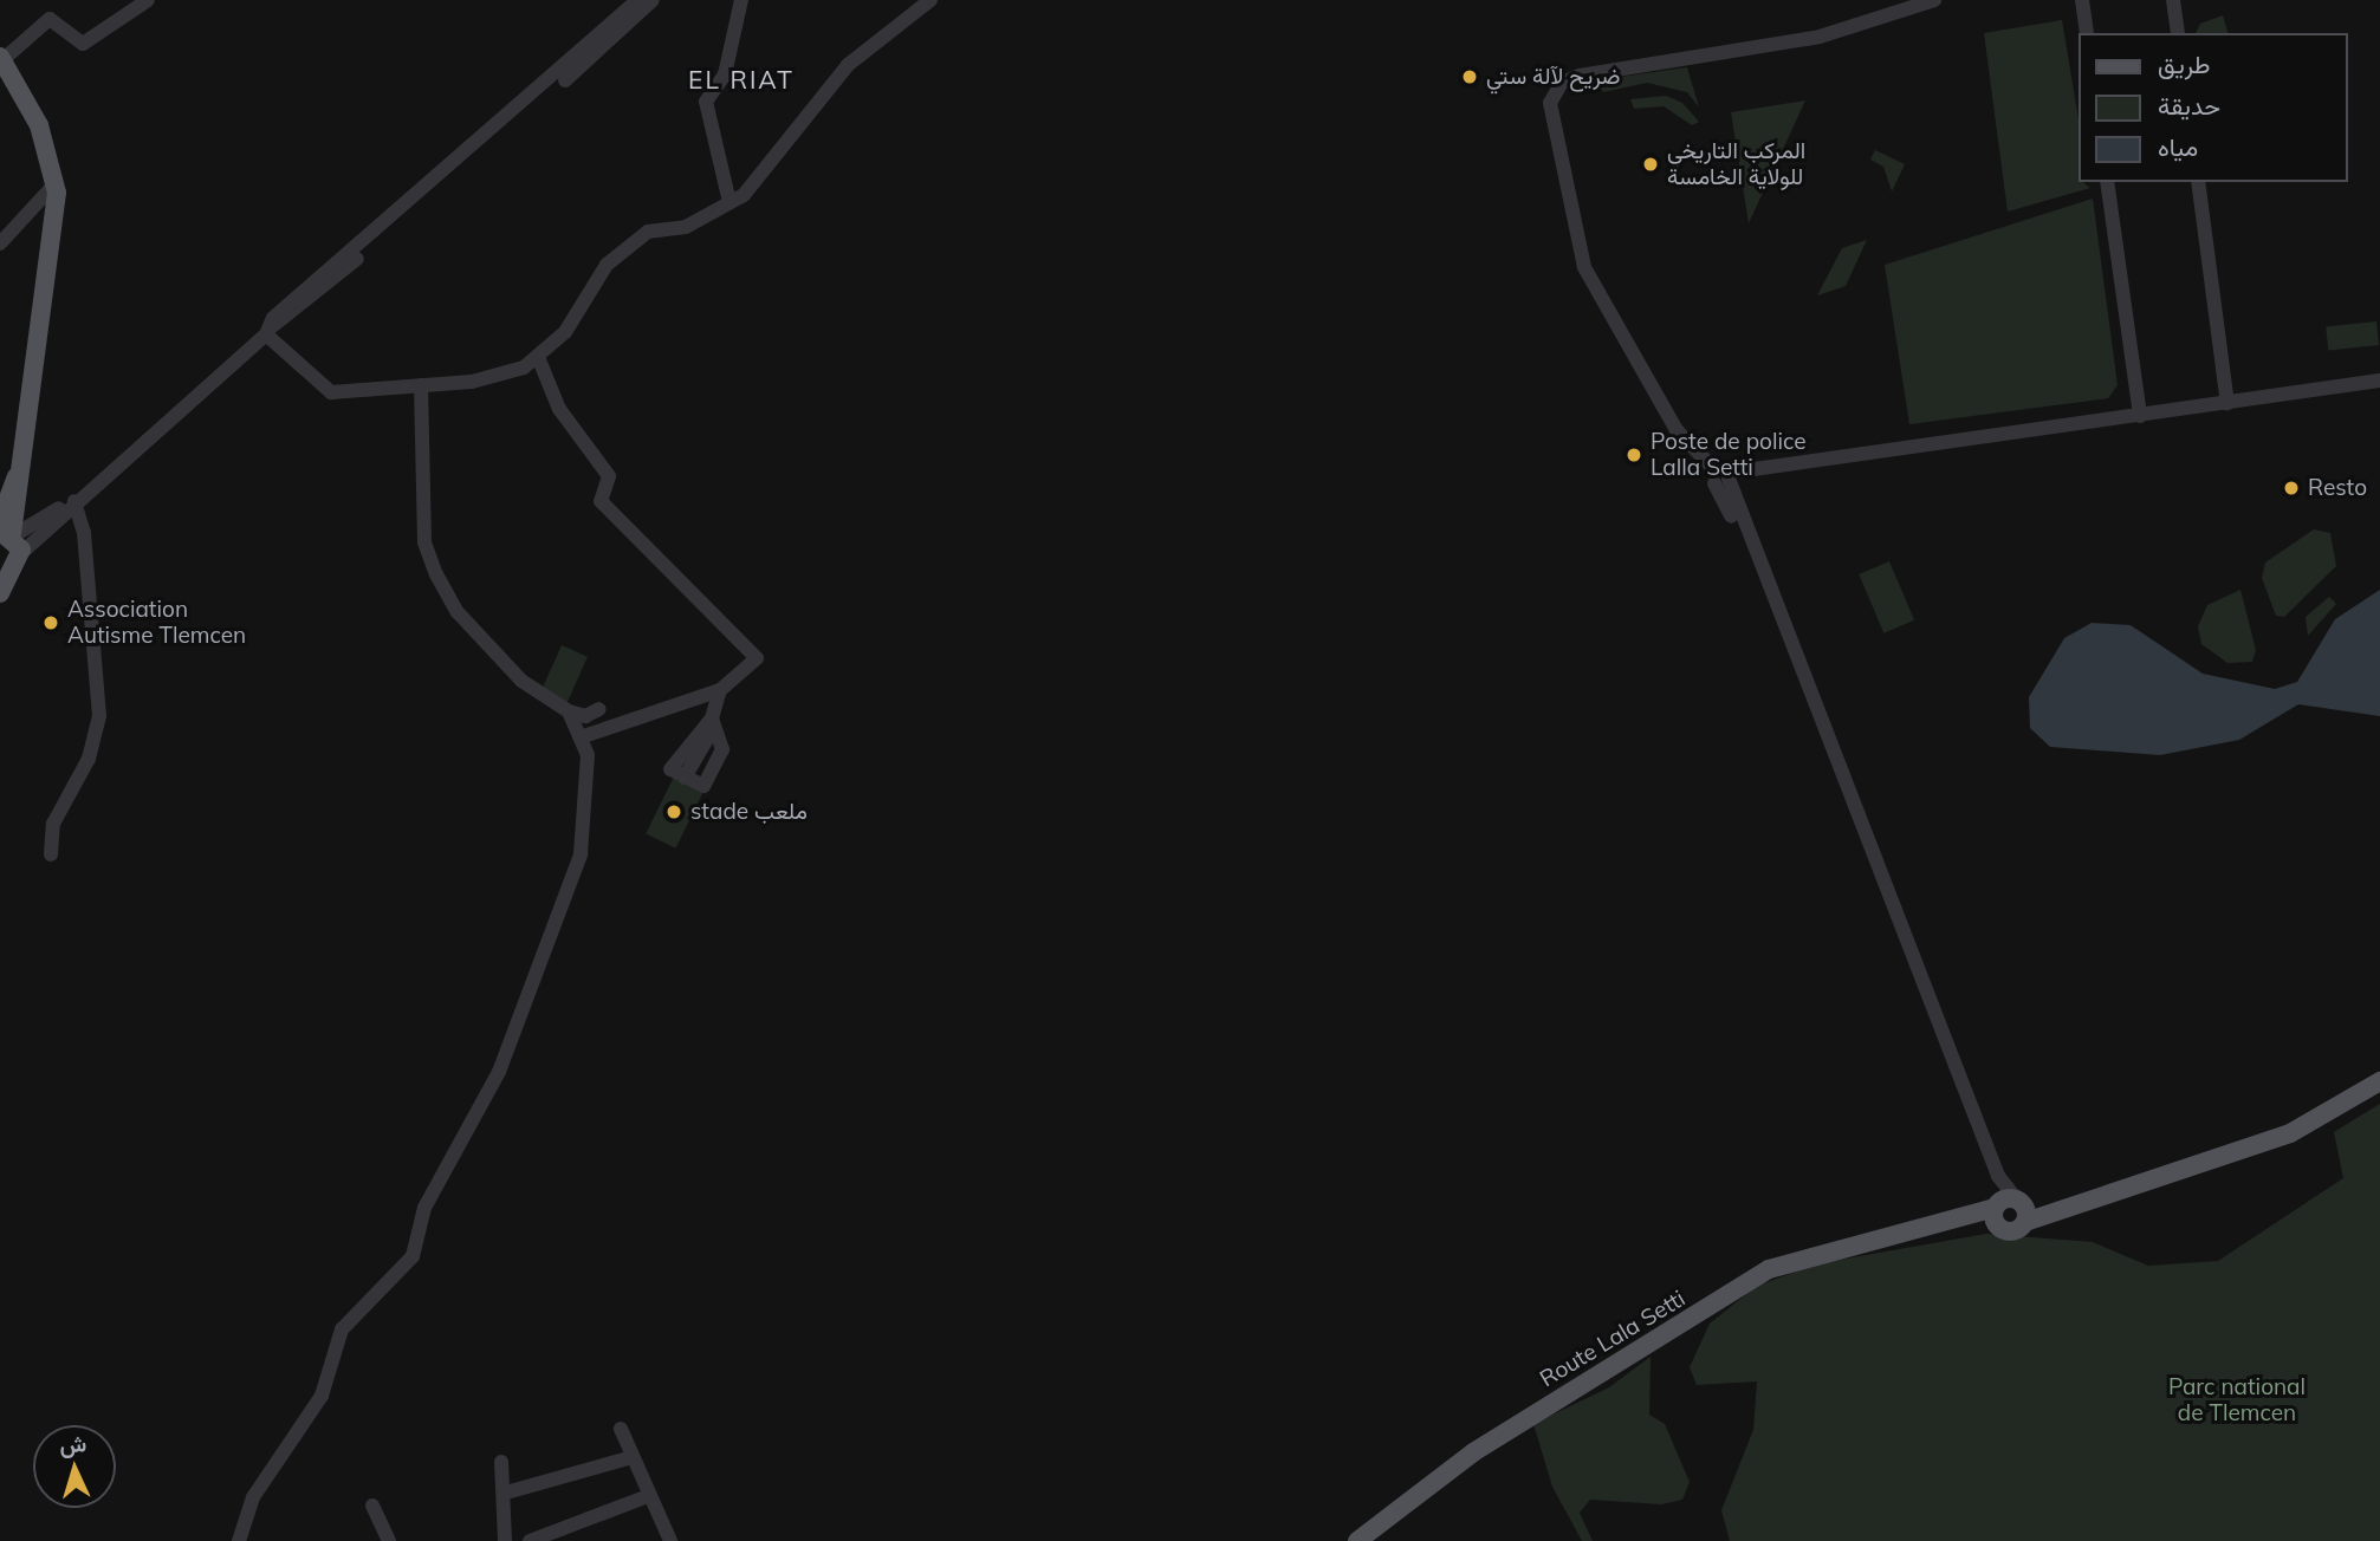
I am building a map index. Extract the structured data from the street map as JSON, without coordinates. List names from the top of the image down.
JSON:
{
  "streets": {
    "main road": ["Route Lala Setti"]
  },
  "districts": ["EL RIAT"],
  "parks": ["Parc national de Tlemcen"],
  "places": [
    "ضريح لآلة ستي",
    "المركب التاريخي للولاية الخامسة",
    "Poste de police Lalla Setti",
    "Resto",
    "Association Autisme Tlemcen",
    "stade ملعب"
  ],
  "legend": ["طريق", "حديقة", "مياه"],
  "north": "top"
}
